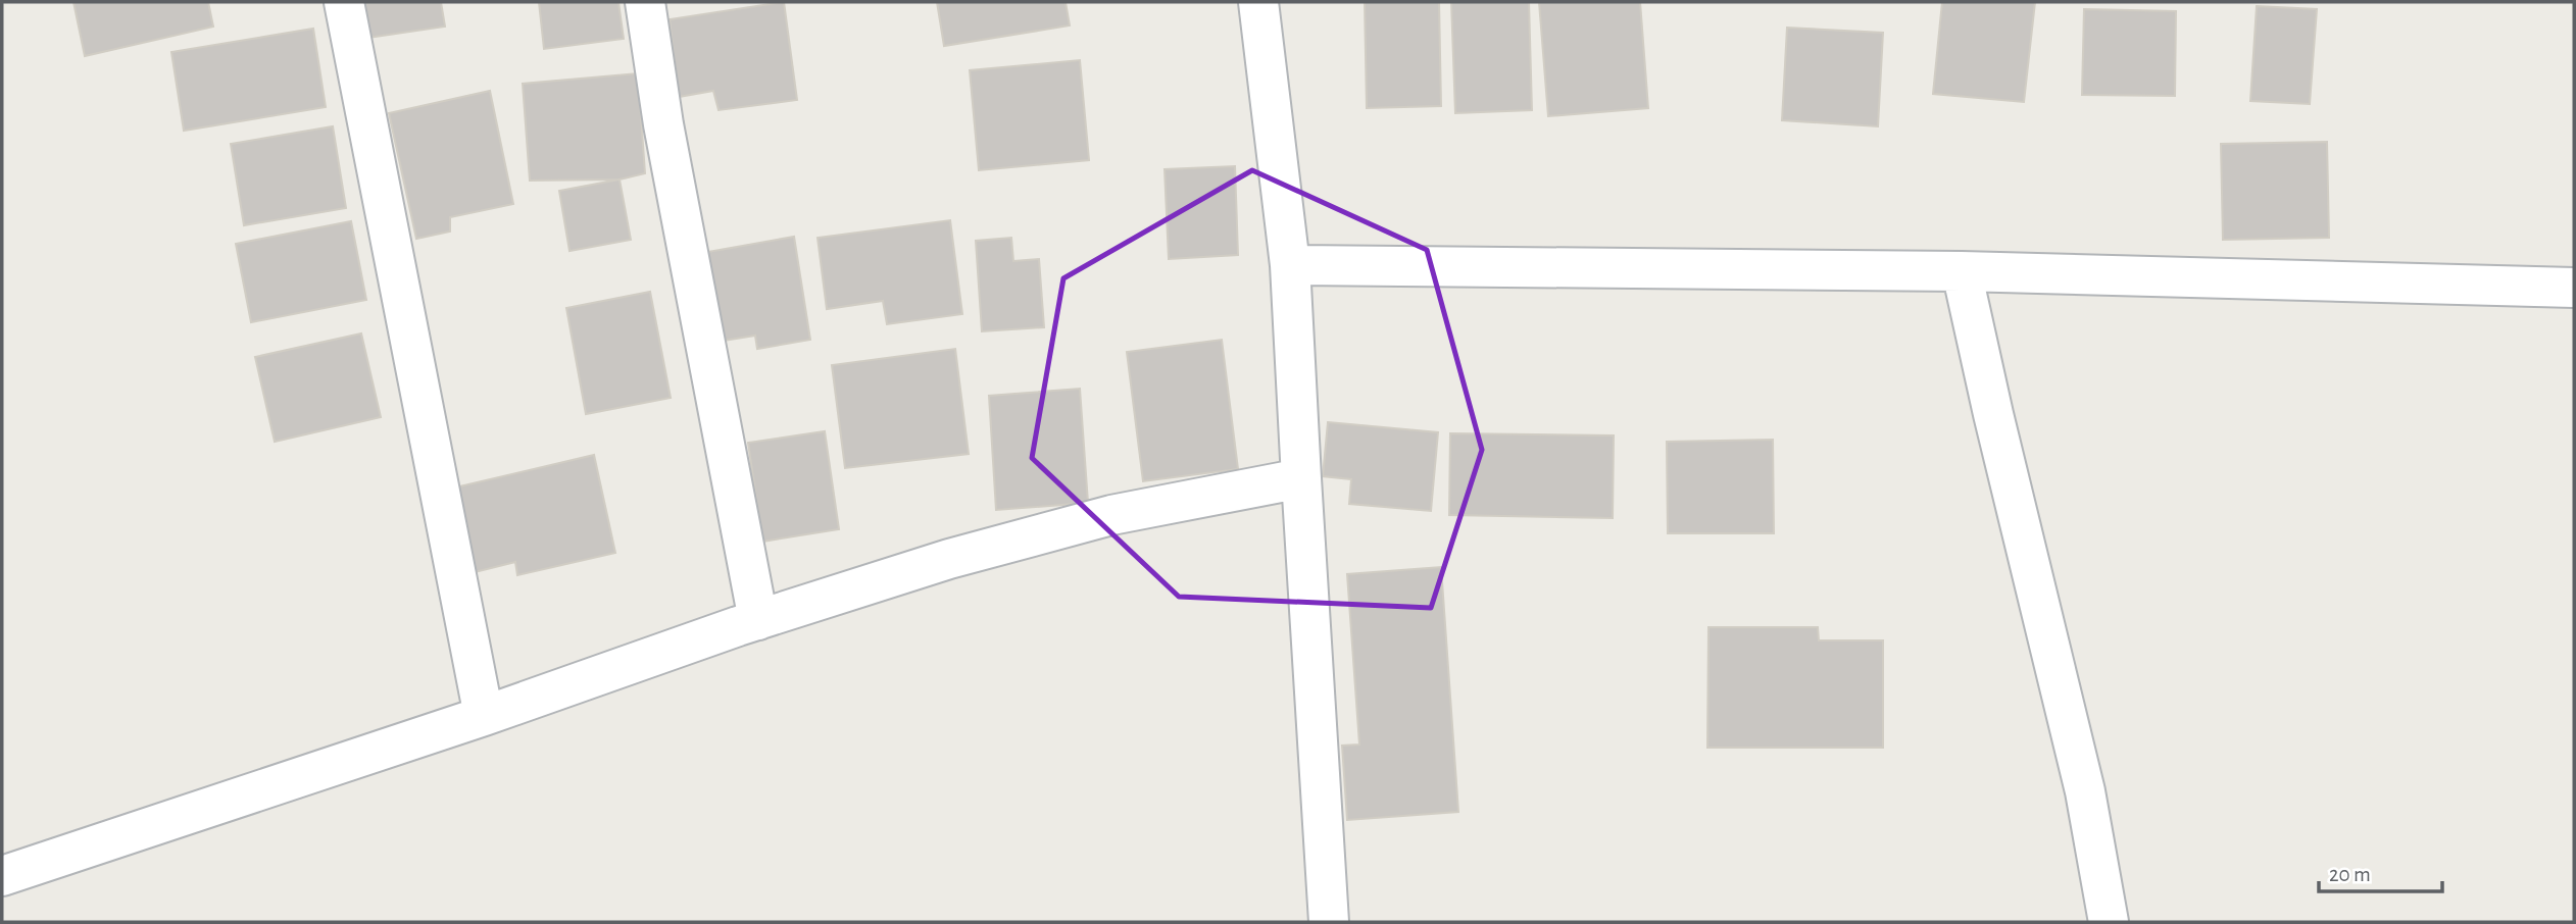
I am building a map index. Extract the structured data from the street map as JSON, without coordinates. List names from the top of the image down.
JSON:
{
  "scale_bar": "20 m"
}
